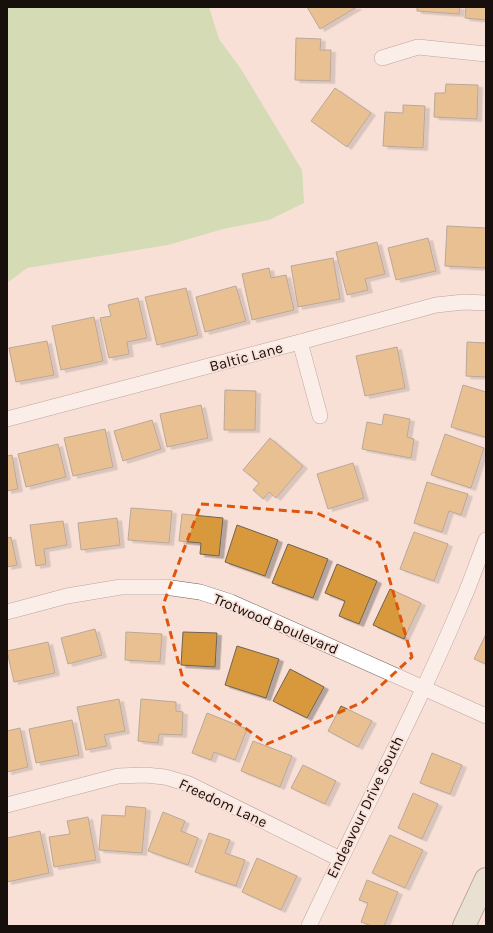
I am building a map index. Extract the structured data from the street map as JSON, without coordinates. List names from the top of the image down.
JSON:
{
  "streets": {
    "street": [
      "Baltic Lane",
      "Trotwood Boulevard",
      "Freedom Lane",
      "Endeavour Drive South"
    ]
  },
  "crossings": [
    ["Trotwood Boulevard", "Endeavour Drive South"],
    ["Freedom Lane", "Endeavour Drive South"]
  ]
}
